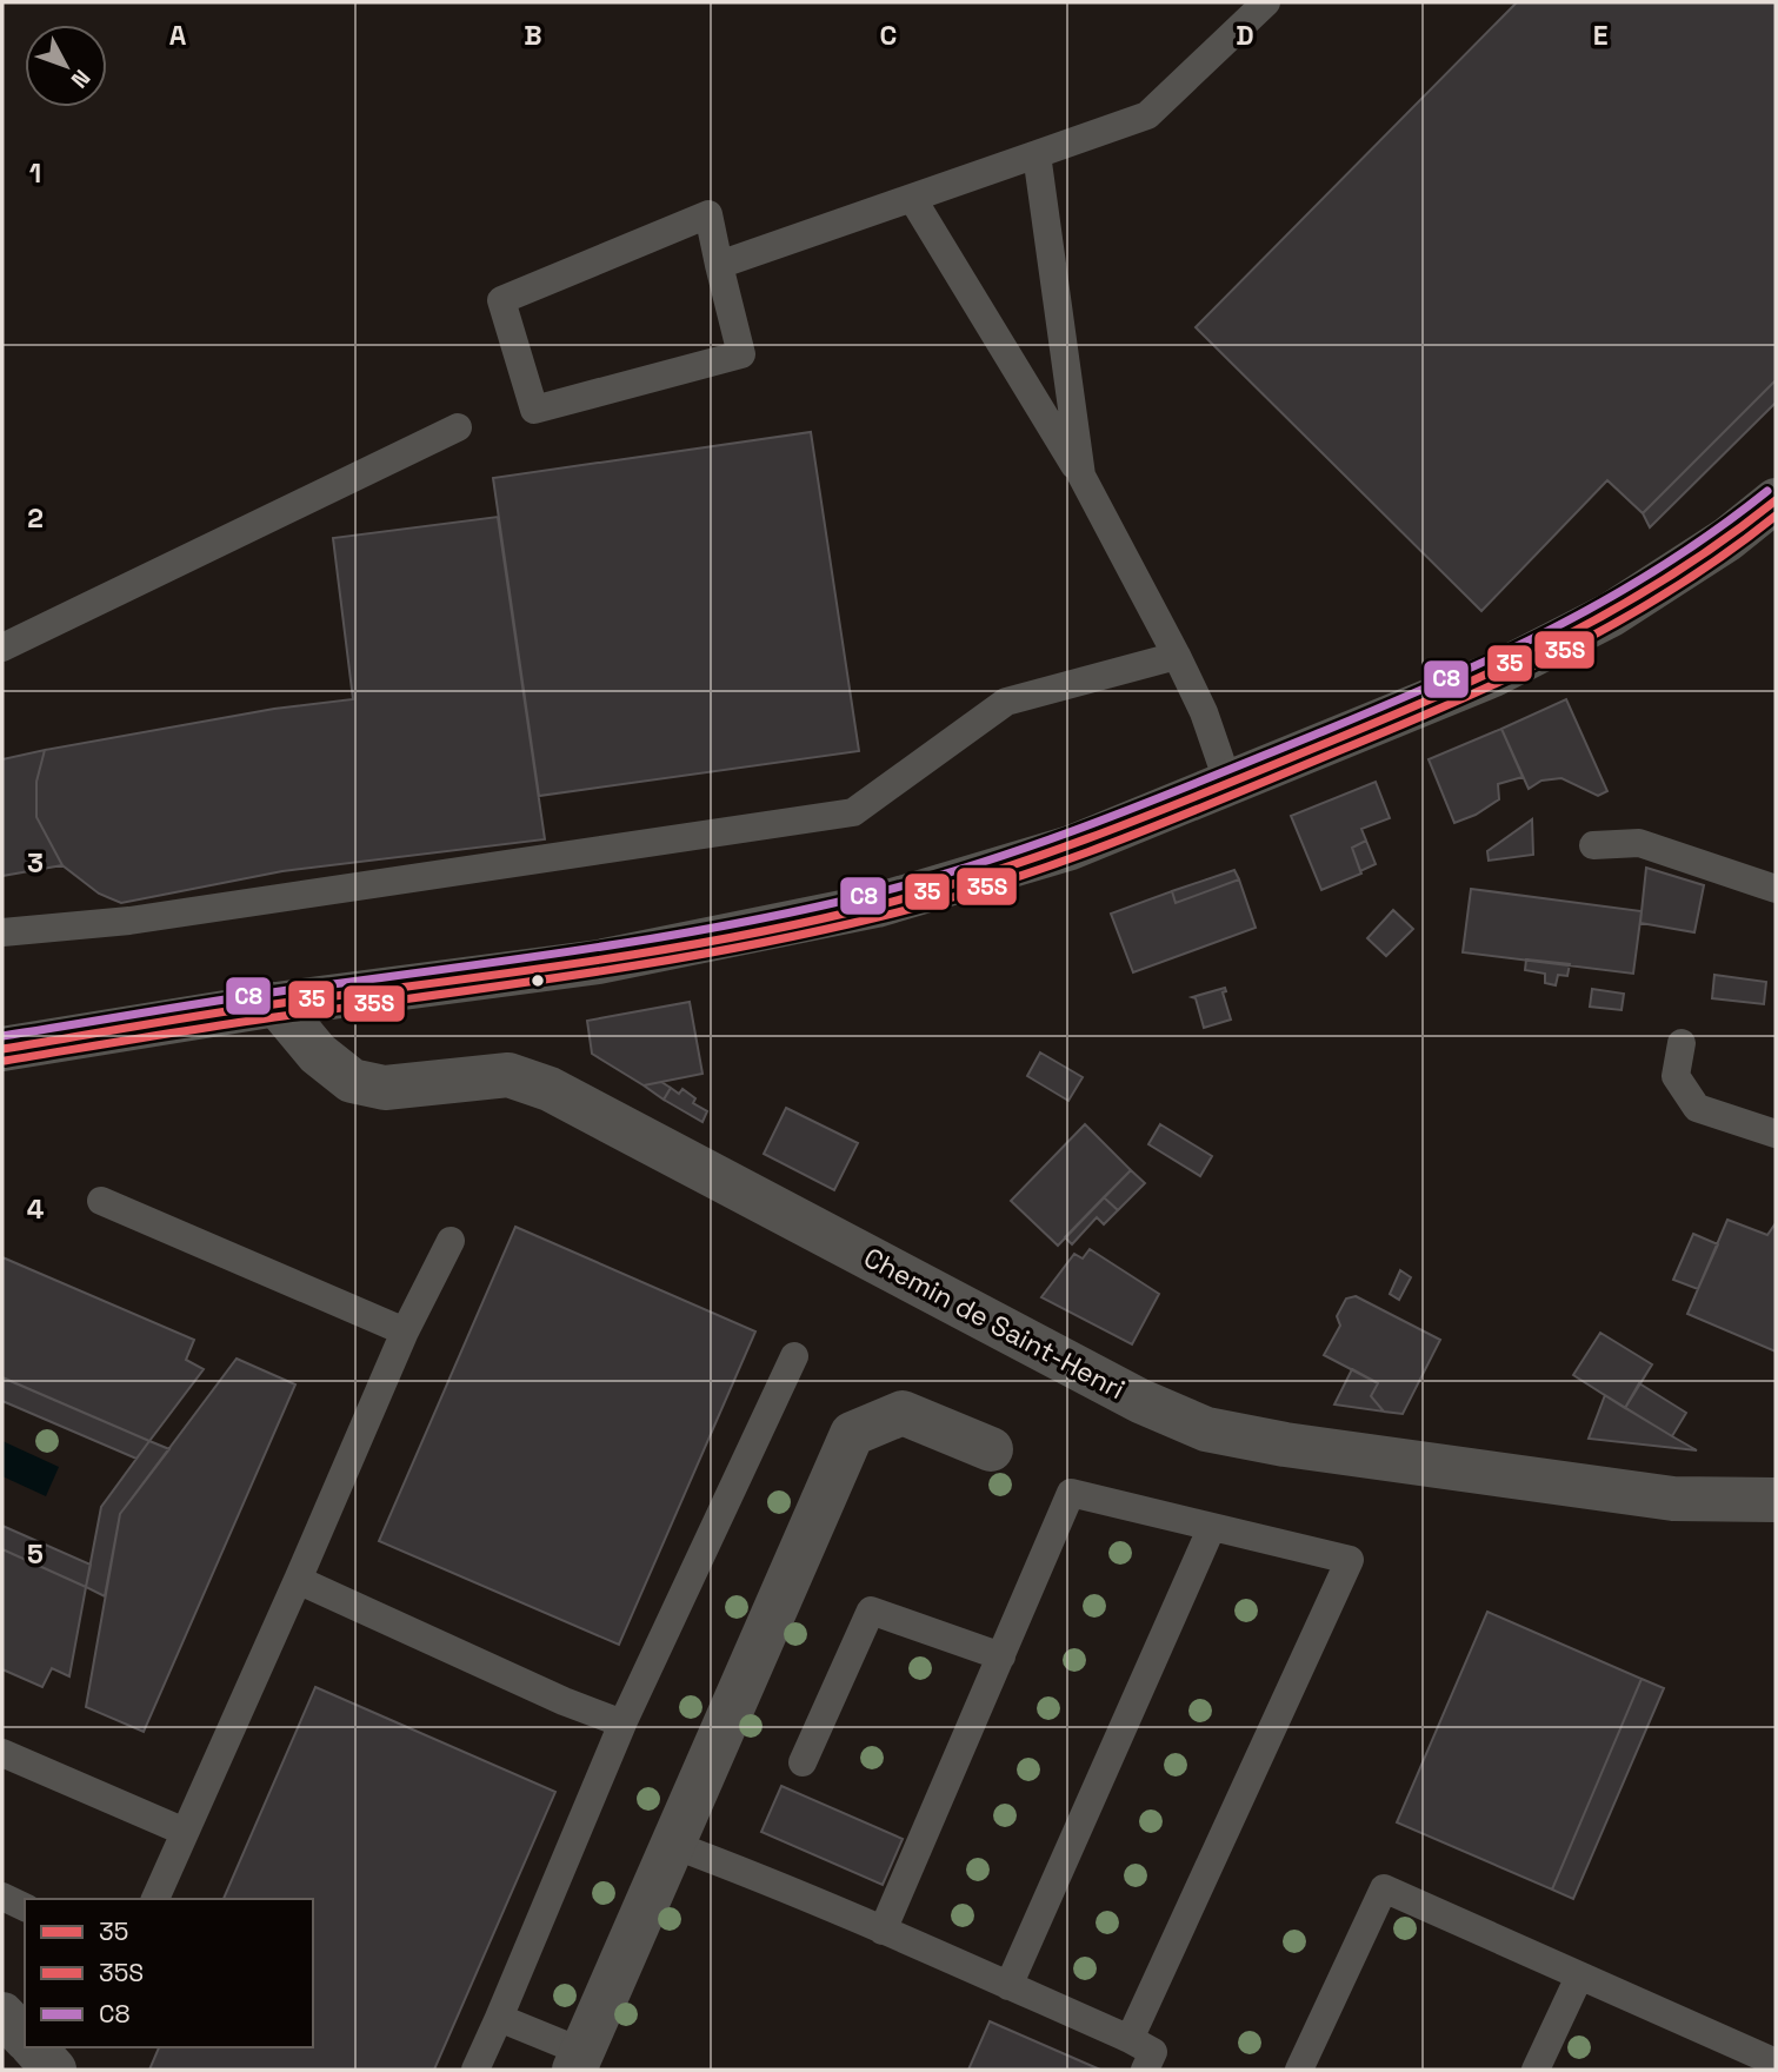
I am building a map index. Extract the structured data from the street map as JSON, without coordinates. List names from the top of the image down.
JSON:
{
  "streets": {
    "street": ["Chemin de Saint-Henri"]
  },
  "lines": ["transit line C8", "transit line 35", "transit line 35S"],
  "legend": ["35", "35S", "C8"],
  "north": "bottom right",
  "grid": {
    "columns": [
      "A",
      "B",
      "C",
      "D",
      "E"
    ],
    "rows": [
      "1",
      "2",
      "3",
      "4",
      "5"
    ]
  }
}
